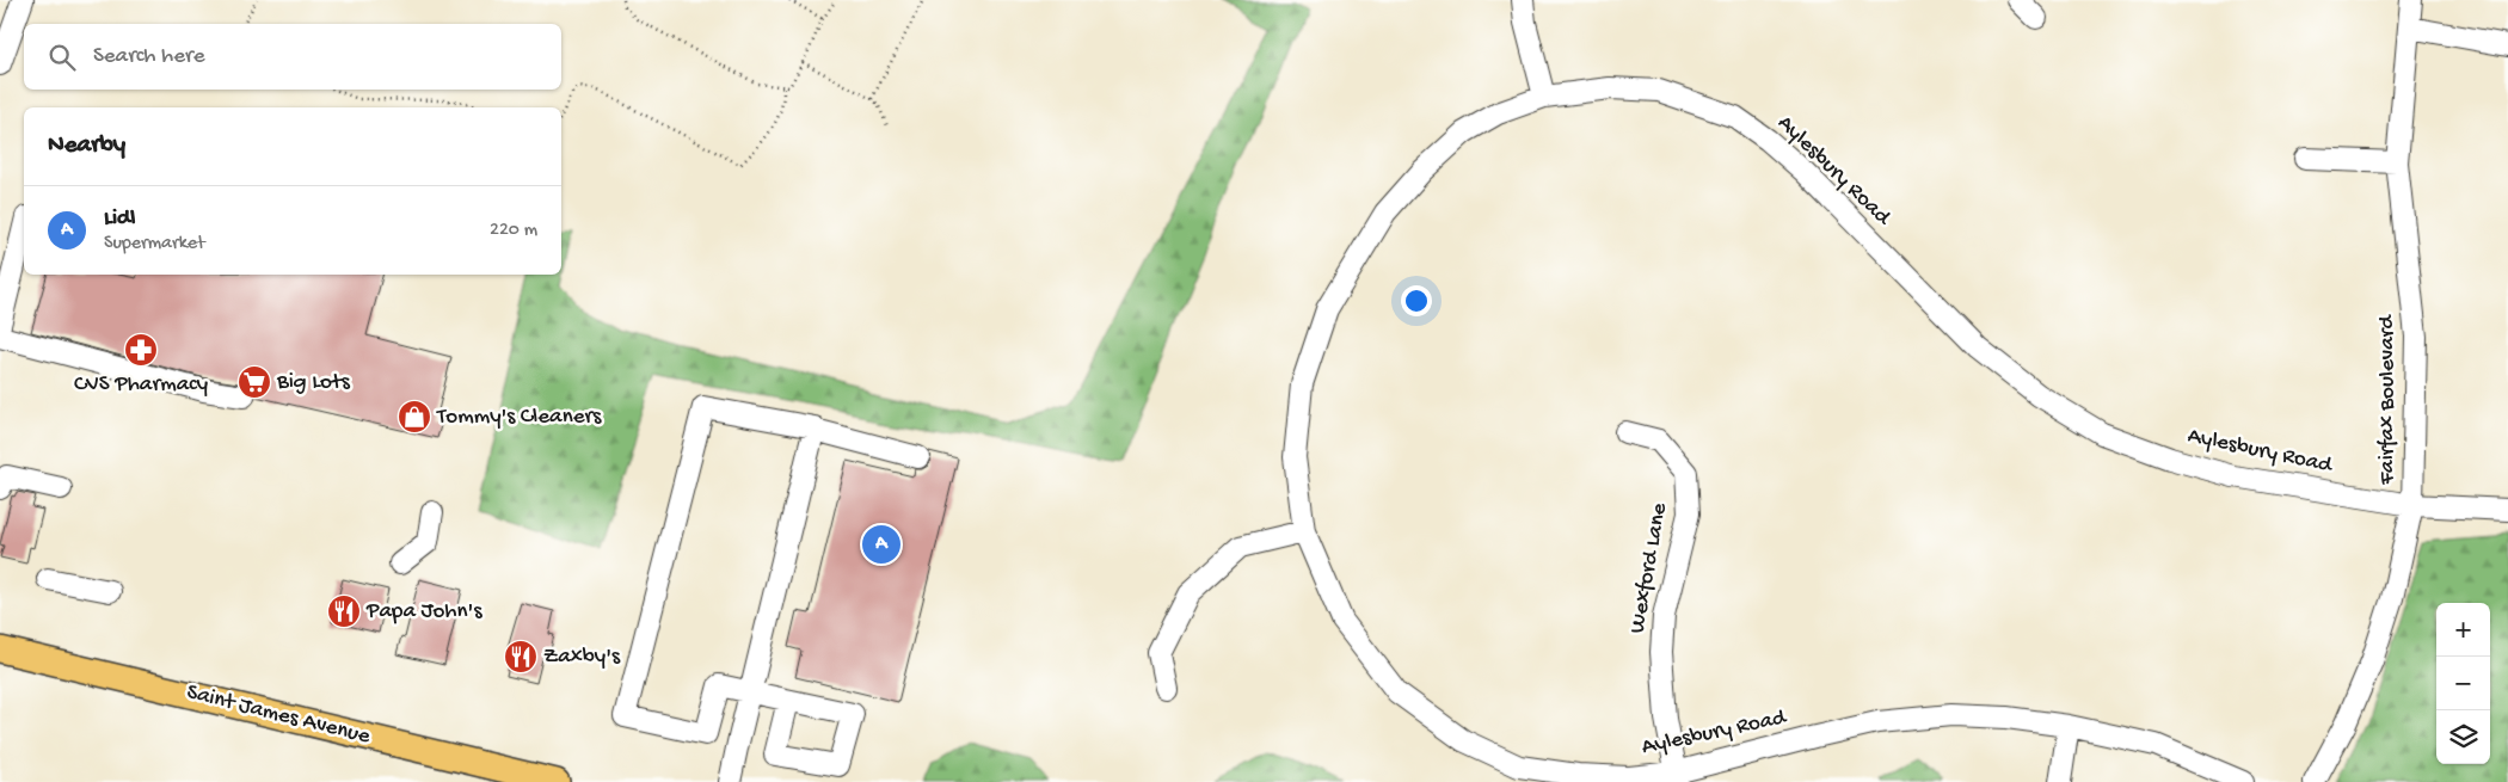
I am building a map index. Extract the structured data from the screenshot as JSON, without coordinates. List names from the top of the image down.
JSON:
{
  "streets": {
    "main road": ["Saint James Avenue"],
    "street": ["Aylesbury Road", "Fairfax Boulevard", "Wexford Lane"]
  },
  "crossings": [
    ["Aylesbury Road", "Fairfax Boulevard"],
    ["Aylesbury Road", "Wexford Lane"]
  ],
  "places": {
    "pharmacy": ["CVS Pharmacy"],
    "supermarket": ["Big Lots"],
    "shop": ["Tommy's Cleaners"],
    "restaurant": ["Papa John's", "Zaxby's"]
  },
  "page": {
    "search": "Search here",
    "heading": "Nearby",
    "list": [
      {
        "mark": "A",
        "name": "Lidl",
        "note": "Supermarket",
        "value": "220 m"
      }
    ],
    "pins": "A",
    "map_buttons": ["+", "−"]
  }
}
